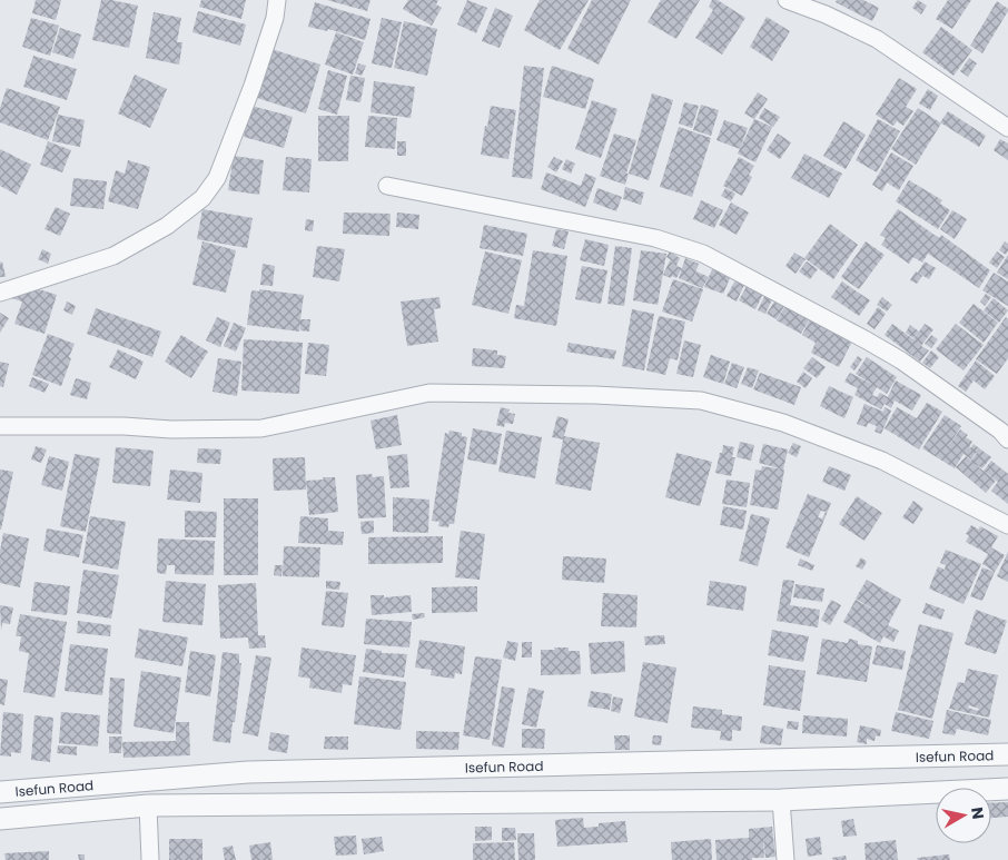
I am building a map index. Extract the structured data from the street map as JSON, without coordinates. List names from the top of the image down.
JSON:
{
  "streets": {
    "street": ["Isefun Road"]
  },
  "north": "right"
}
